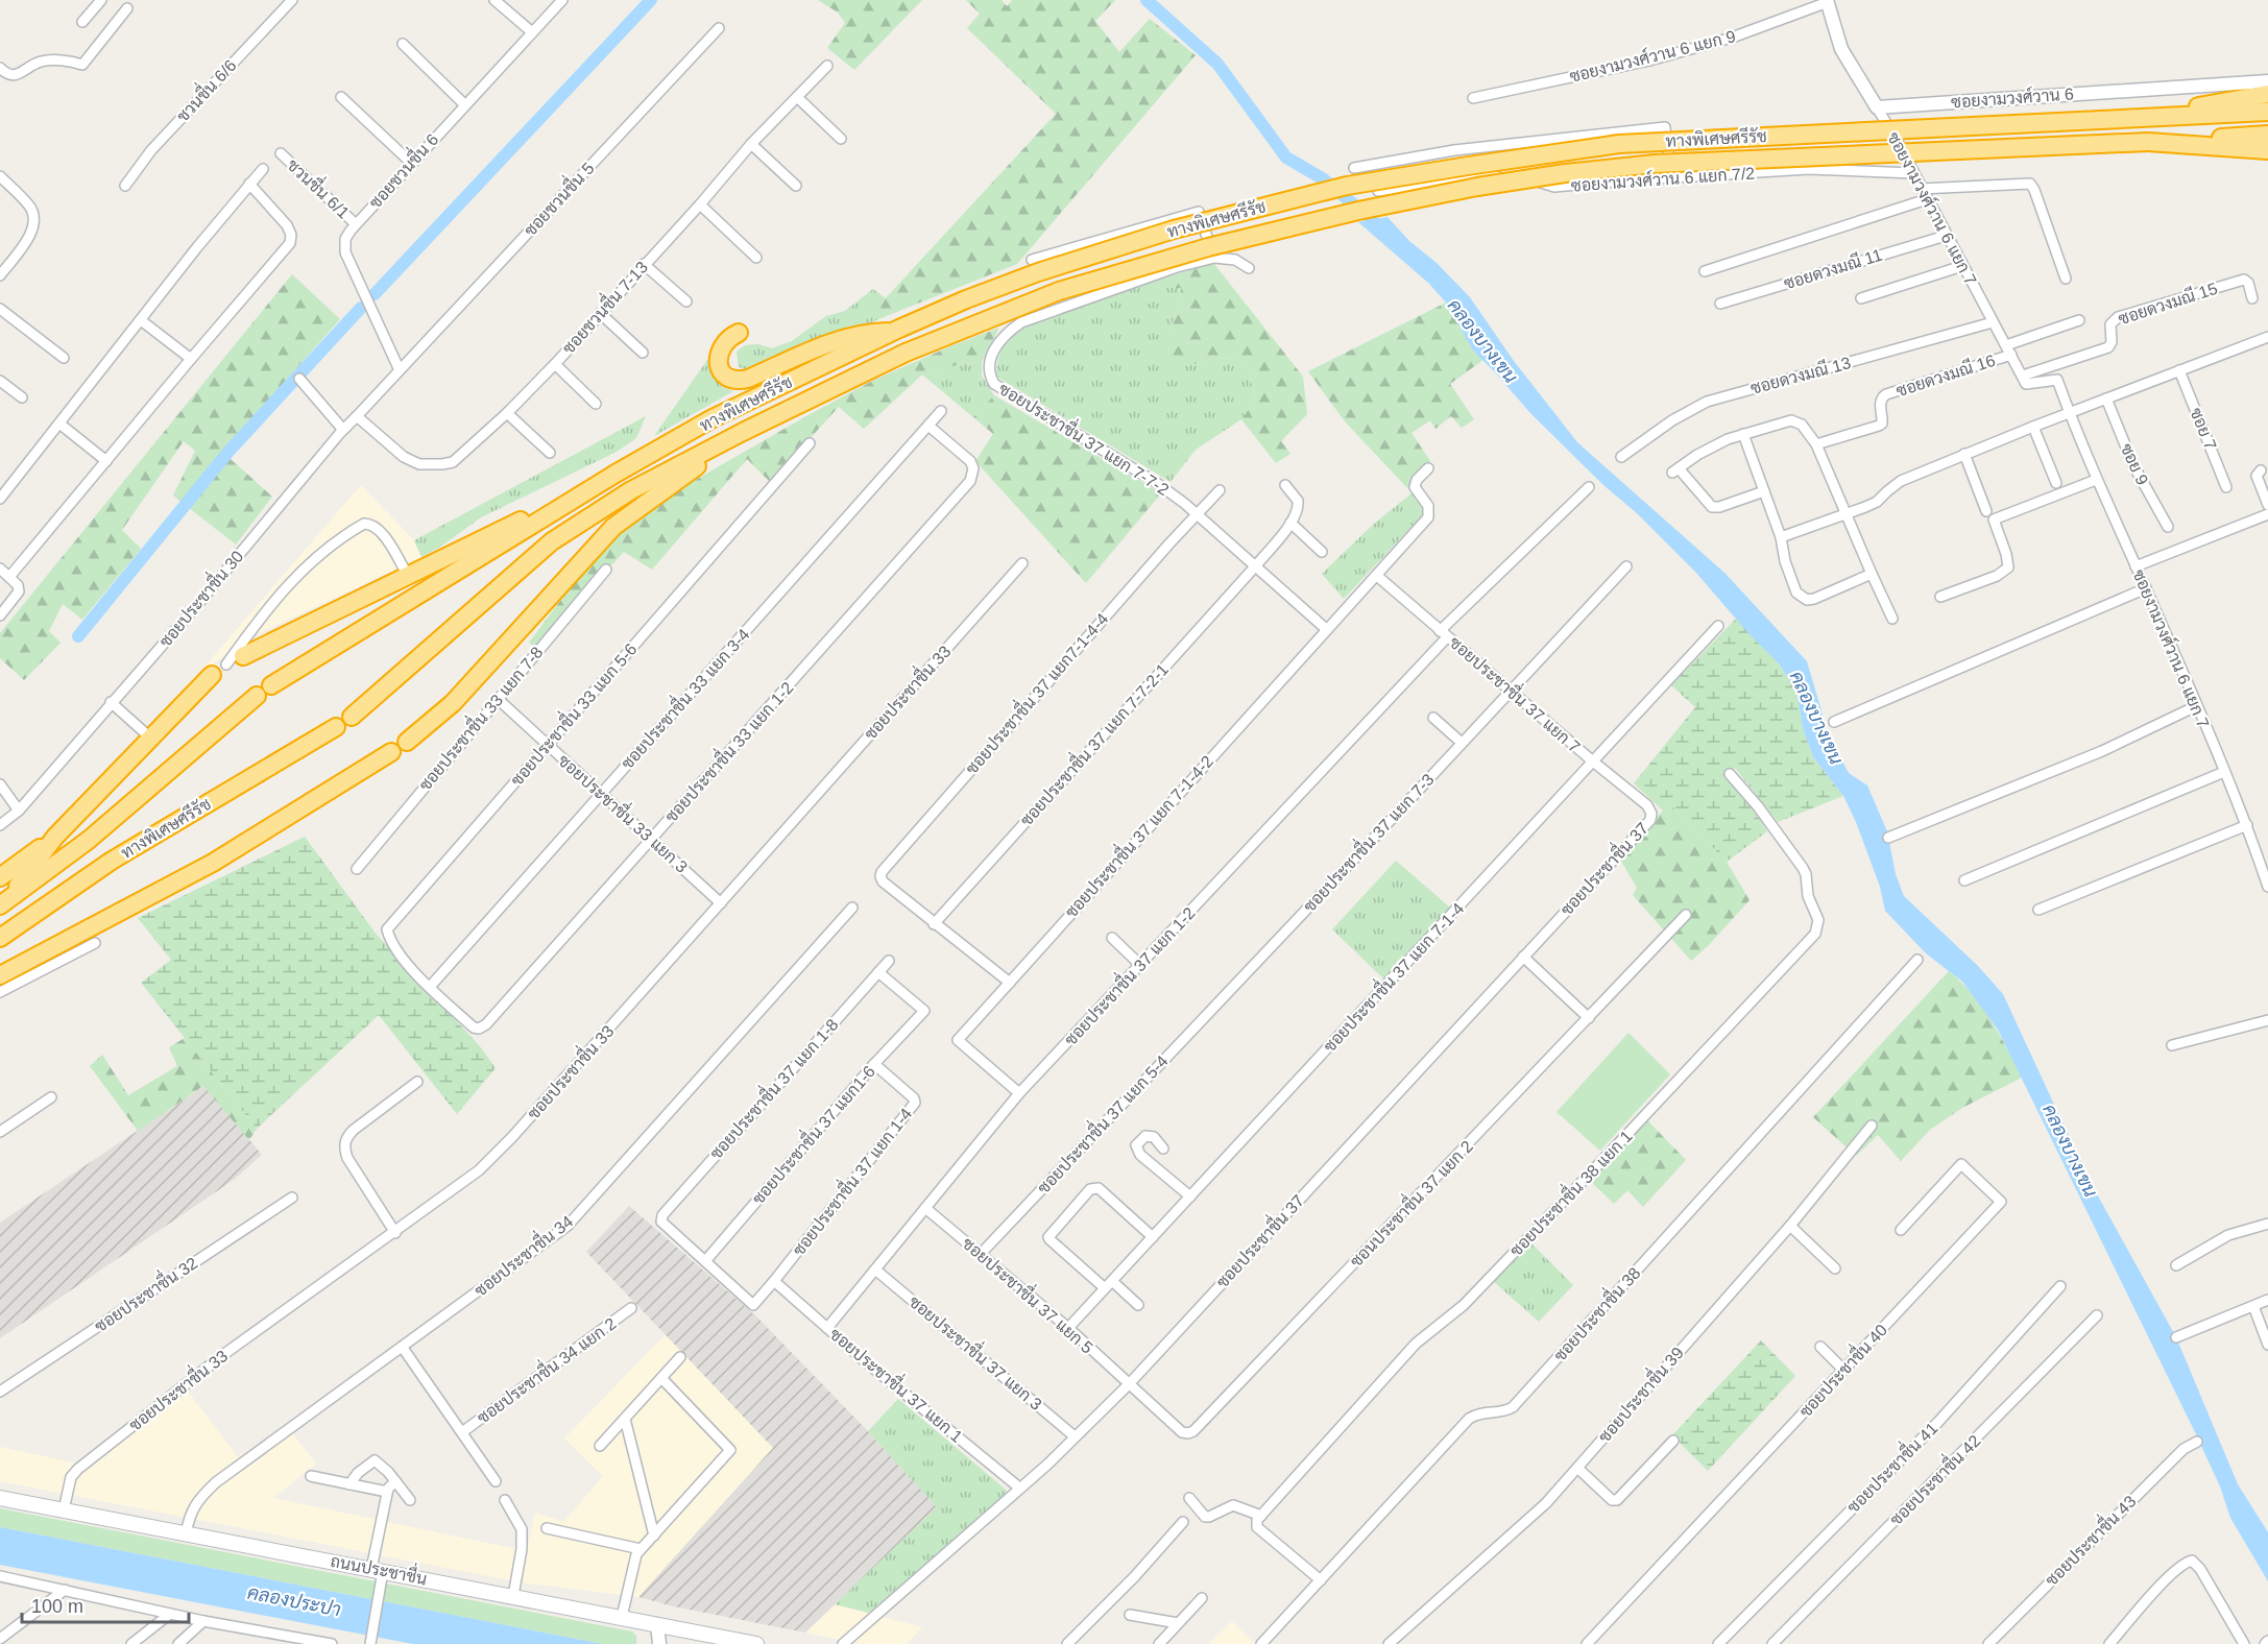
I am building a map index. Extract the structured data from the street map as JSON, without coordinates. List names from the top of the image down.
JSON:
{
  "streets": {
    "highway": ["ทางพิเศษศรีรัช"],
    "main road": ["ถนนประชาชื่น"],
    "street": [
      "ซอยงามวงศ์วาน 6 แยก 9",
      "ชวนชื่น 6/6",
      "ซอยงามวงศ์วาน 6",
      "ซอยชวนชื่น 6",
      "ซอยงามวงศ์วาน 6 แยก 7/2",
      "ชวนชื่น 6/1",
      "ซอยชวนชื่น 5",
      "ซอยงามวงศ์วาน 6 แยก 7",
      "ซอยดวงมณี 11",
      "ซอยดวงมณี 15",
      "ซอยชวนชื่น 7-13",
      "ซอยดวงมณี 13",
      "ซอยดวงมณี 16",
      "ซอย 7",
      "ซอยประชาชื่น 37 แยก 7-7-2",
      "ซอย 9",
      "ซอยประชาชื่น 30",
      "ซอยประชาชื่น 33",
      "ซอยประชาชื่น 37 แยก7-1-4-4",
      "ซอยประชาชื่น 37 แยก 7",
      "ซอยประชาชื่น 33 แยก 3-4",
      "ซอยประชาชื่น 33 แยก 5-6",
      "ซอยประชาชื่น 33 แยก 7-8",
      "ซอยประชาชื่น 37 แยก 7-7-2-1",
      "ซอยประชาชื่น 33 แยก 1-2",
      "ซอยประชาชื่น 33 แยก 3",
      "ซอยประชาชื่น 37 แยก 7-1-4-2",
      "ซอยประชาชื่น 37 แยก 7-3",
      "ซอยประชาชื่น 37",
      "ซอยประชาชื่น 37 แยก 1-2",
      "ซอยประชาชื่น 37 แยก 7-1-4",
      "ซอยประชาชื่น 37 แยก 1-8",
      "ซอยประชาชื่น 37 แยก 5-4",
      "ซอยประชาชื่น 37 แยก1-6",
      "ซอยประชาชื่น 37 แยก 1-4",
      "ซอยประชาชื่น 38 แยก 1",
      "ซอนประชาชื่น 37 แยก 2",
      "ซอยประชาชื่น 34",
      "ซอยประชาชื่น 32",
      "ซอยประชาชื่น 37 แยก 5",
      "ซอยประชาชื่น 38",
      "ซอยประชาชื่น 37 แยก 3",
      "ซอยประชาชื่น 34 แยก 2",
      "ซอยประชาชื่น 40",
      "ซอยประชาชื่น 37 แยก 1",
      "ซอยประชาชื่น 39",
      "ซอยประชาชื่น 41",
      "ซอยประชาชื่น 42",
      "ซอยประชาชื่น 43"
    ]
  },
  "crossings": [
    ["ซอยงามวงศ์วาน 6", "ซอยงามวงศ์วาน 6 แยก 7"],
    ["ซอยชวนชื่น 6", "ชวนชื่น 6/1"],
    ["ซอยชวนชื่น 6", "ซอยชวนชื่น 5"],
    ["ซอยชวนชื่น 6", "ซอยประชาชื่น 30"],
    ["ซอยงามวงศ์วาน 6 แยก 7/2", "ซอยงามวงศ์วาน 6 แยก 7"],
    ["ซอยชวนชื่น 5", "ซอยประชาชื่น 30"],
    ["ซอยงามวงศ์วาน 6 แยก 7", "ซอยดวงมณี 11"],
    ["ซอยงามวงศ์วาน 6 แยก 7", "ซอยดวงมณี 15"],
    ["ซอยงามวงศ์วาน 6 แยก 7", "ซอยดวงมณี 13"],
    ["ซอยงามวงศ์วาน 6 แยก 7", "ซอยดวงมณี 16"],
    ["ซอยชวนชื่น 7-13", "ซอยประชาชื่น 30"],
    ["ซอยประชาชื่น 37 แยก 7-7-2", "ซอยประชาชื่น 37 แยก7-1-4-4"],
    ["ซอยประชาชื่น 37 แยก 7-7-2", "ซอยประชาชื่น 37 แยก 7-7-2-1"],
    ["ซอยประชาชื่น 37 แยก 7-7-2", "ซอยประชาชื่น 37 แยก 7-1-4-2"],
    ["ซอยประชาชื่น 33", "ซอยประชาชื่น 33 แยก 3"],
    ["ซอยประชาชื่น 33", "ถนนประชาชื่น"],
    ["ซอยประชาชื่น 37 แยก7-1-4-4", "ซอยประชาชื่น 37 แยก 7-7-2-1"],
    ["ซอยประชาชื่น 37 แยก 7", "ซอยประชาชื่น 37 แยก 7-1-4-2"],
    ["ซอยประชาชื่น 37 แยก 7", "ซอยประชาชื่น 37 แยก 7-3"],
    ["ซอยประชาชื่น 37 แยก 7", "ซอยประชาชื่น 37"],
    ["ซอยประชาชื่น 37 แยก 7", "ซอยประชาชื่น 37 แยก 1-2"],
    ["ซอยประชาชื่น 37 แยก 7", "ซอยประชาชื่น 37 แยก 7-1-4"],
    ["ซอยประชาชื่น 33 แยก 3-4", "ซอยประชาชื่น 33 แยก 5-6"],
    ["ซอยประชาชื่น 33 แยก 3-4", "ซอยประชาชื่น 33 แยก 1-2"],
    ["ซอยประชาชื่น 33 แยก 3-4", "ซอยประชาชื่น 33 แยก 3"],
    ["ซอยประชาชื่น 33 แยก 5-6", "ซอยประชาชื่น 33 แยก 1-2"],
    ["ซอยประชาชื่น 33 แยก 5-6", "ซอยประชาชื่น 33 แยก 3"],
    ["ซอยประชาชื่น 33 แยก 7-8", "ซอยประชาชื่น 33 แยก 3"],
    ["ซอยประชาชื่น 33 แยก 1-2", "ซอยประชาชื่น 33 แยก 3"],
    ["ซอยประชาชื่น 37 แยก 7-1-4-2", "ซอยประชาชื่น 37 แยก 1-2"],
    ["ซอยประชาชื่น 37 แยก 7-3", "ซอยประชาชื่น 37 แยก 5-4"],
    ["ซอยประชาชื่น 37", "ซอนประชาชื่น 37 แยก 2"],
    ["ซอยประชาชื่น 37", "ซอยประชาชื่น 37 แยก 5"],
    ["ซอยประชาชื่น 37", "ซอยประชาชื่น 37 แยก 3"],
    ["ซอยประชาชื่น 37", "ซอยประชาชื่น 37 แยก 1"],
    ["ซอยประชาชื่น 37 แยก 1-2", "ซอยประชาชื่น 37 แยก 5"],
    ["ซอยประชาชื่น 37 แยก 1-2", "ซอยประชาชื่น 37 แยก 3"],
    ["ซอยประชาชื่น 37 แยก 1-2", "ซอยประชาชื่น 37 แยก 1"],
    ["ซอยประชาชื่น 37 แยก 7-1-4", "ซอยประชาชื่น 37 แยก 5"],
    ["ซอยประชาชื่น 37 แยก 1-8", "ซอยประชาชื่น 37 แยก1-6"],
    ["ซอยประชาชื่น 37 แยก 1-8", "ซอยประชาชื่น 37 แยก 1-4"],
    ["ซอยประชาชื่น 37 แยก 5-4", "ซอยประชาชื่น 37 แยก 5"],
    ["ซอยประชาชื่น 37 แยก1-6", "ซอยประชาชื่น 37 แยก 1-4"],
    ["ซอยประชาชื่น 37 แยก 1-4", "ซอยประชาชื่น 37 แยก 1"],
    ["ซอนประชาชื่น 37 แยก 2", "ซอยประชาชื่น 37 แยก 5"],
    ["ซอยประชาชื่น 34", "ซอยประชาชื่น 34 แยก 2"],
    ["ซอยประชาชื่น 34", "ถนนประชาชื่น"]
  ],
  "water": ["คลองบางเขน", "คลองประปา"],
  "scale_bar": "100 m"
}
